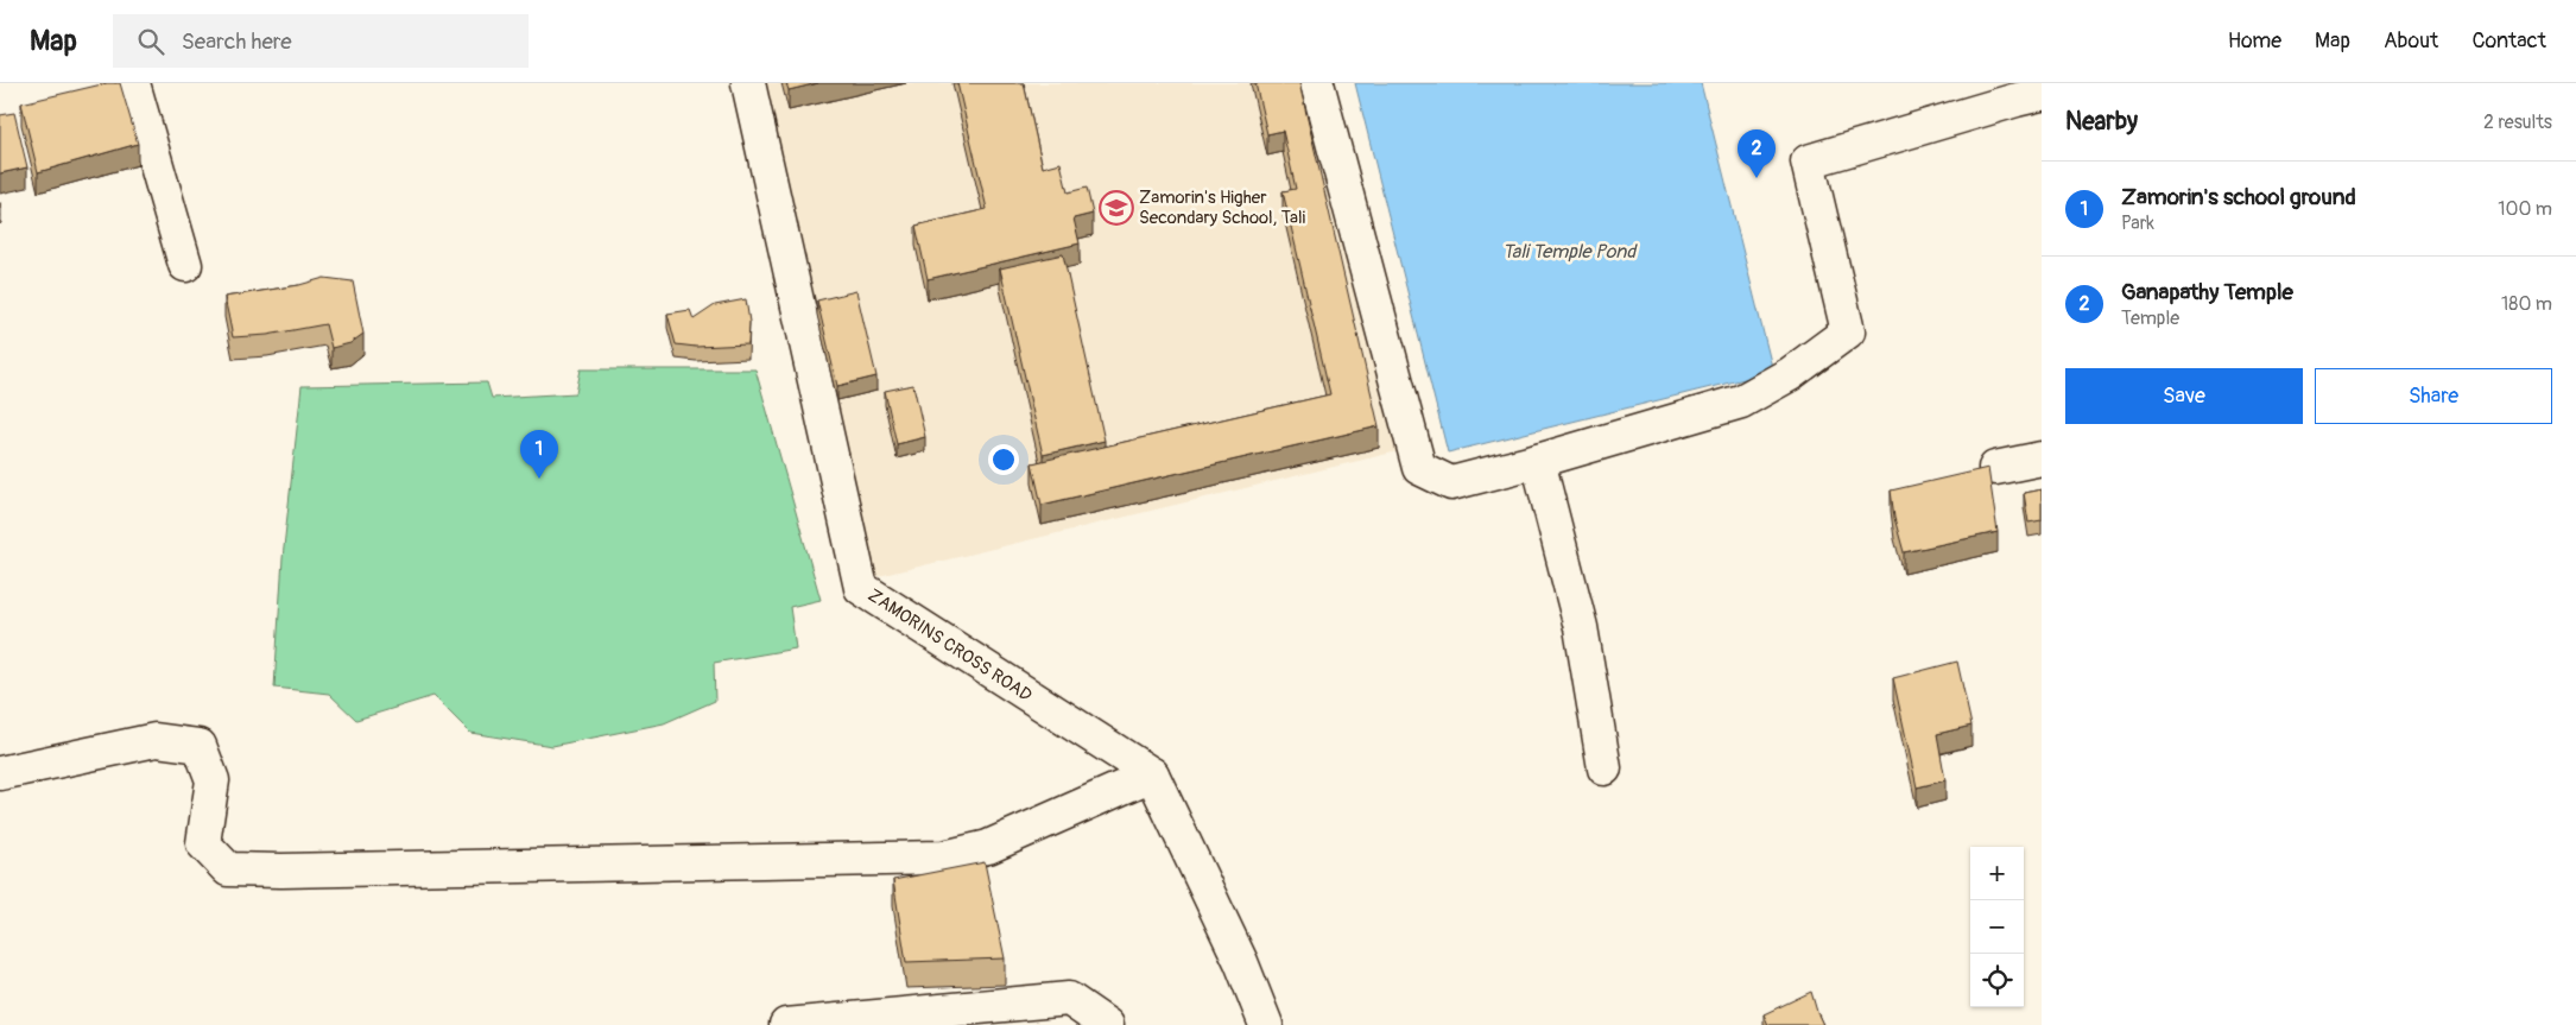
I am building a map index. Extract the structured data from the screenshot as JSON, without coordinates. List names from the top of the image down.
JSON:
{
  "streets": {
    "street": ["ZAMORINS CROSS ROAD"]
  },
  "water": ["Tali Temple Pond"],
  "places": {
    "school or university": ["Zamorin's Higher Secondary School, Tali"]
  },
  "page": {
    "header": "Map",
    "search": "Search here",
    "nav": [
      "Home",
      "Map",
      "About",
      "Contact"
    ],
    "heading": ["Nearby", "2 results"],
    "pins": ["2", "1"],
    "list": [
      {
        "mark": "1",
        "name": "Zamorin's school ground",
        "note": "Park",
        "value": "100 m"
      },
      {
        "mark": "2",
        "name": "Ganapathy Temple",
        "note": "Temple",
        "value": "180 m"
      }
    ],
    "buttons": ["Save", "Share"],
    "map_buttons": ["+", "−"]
  }
}
